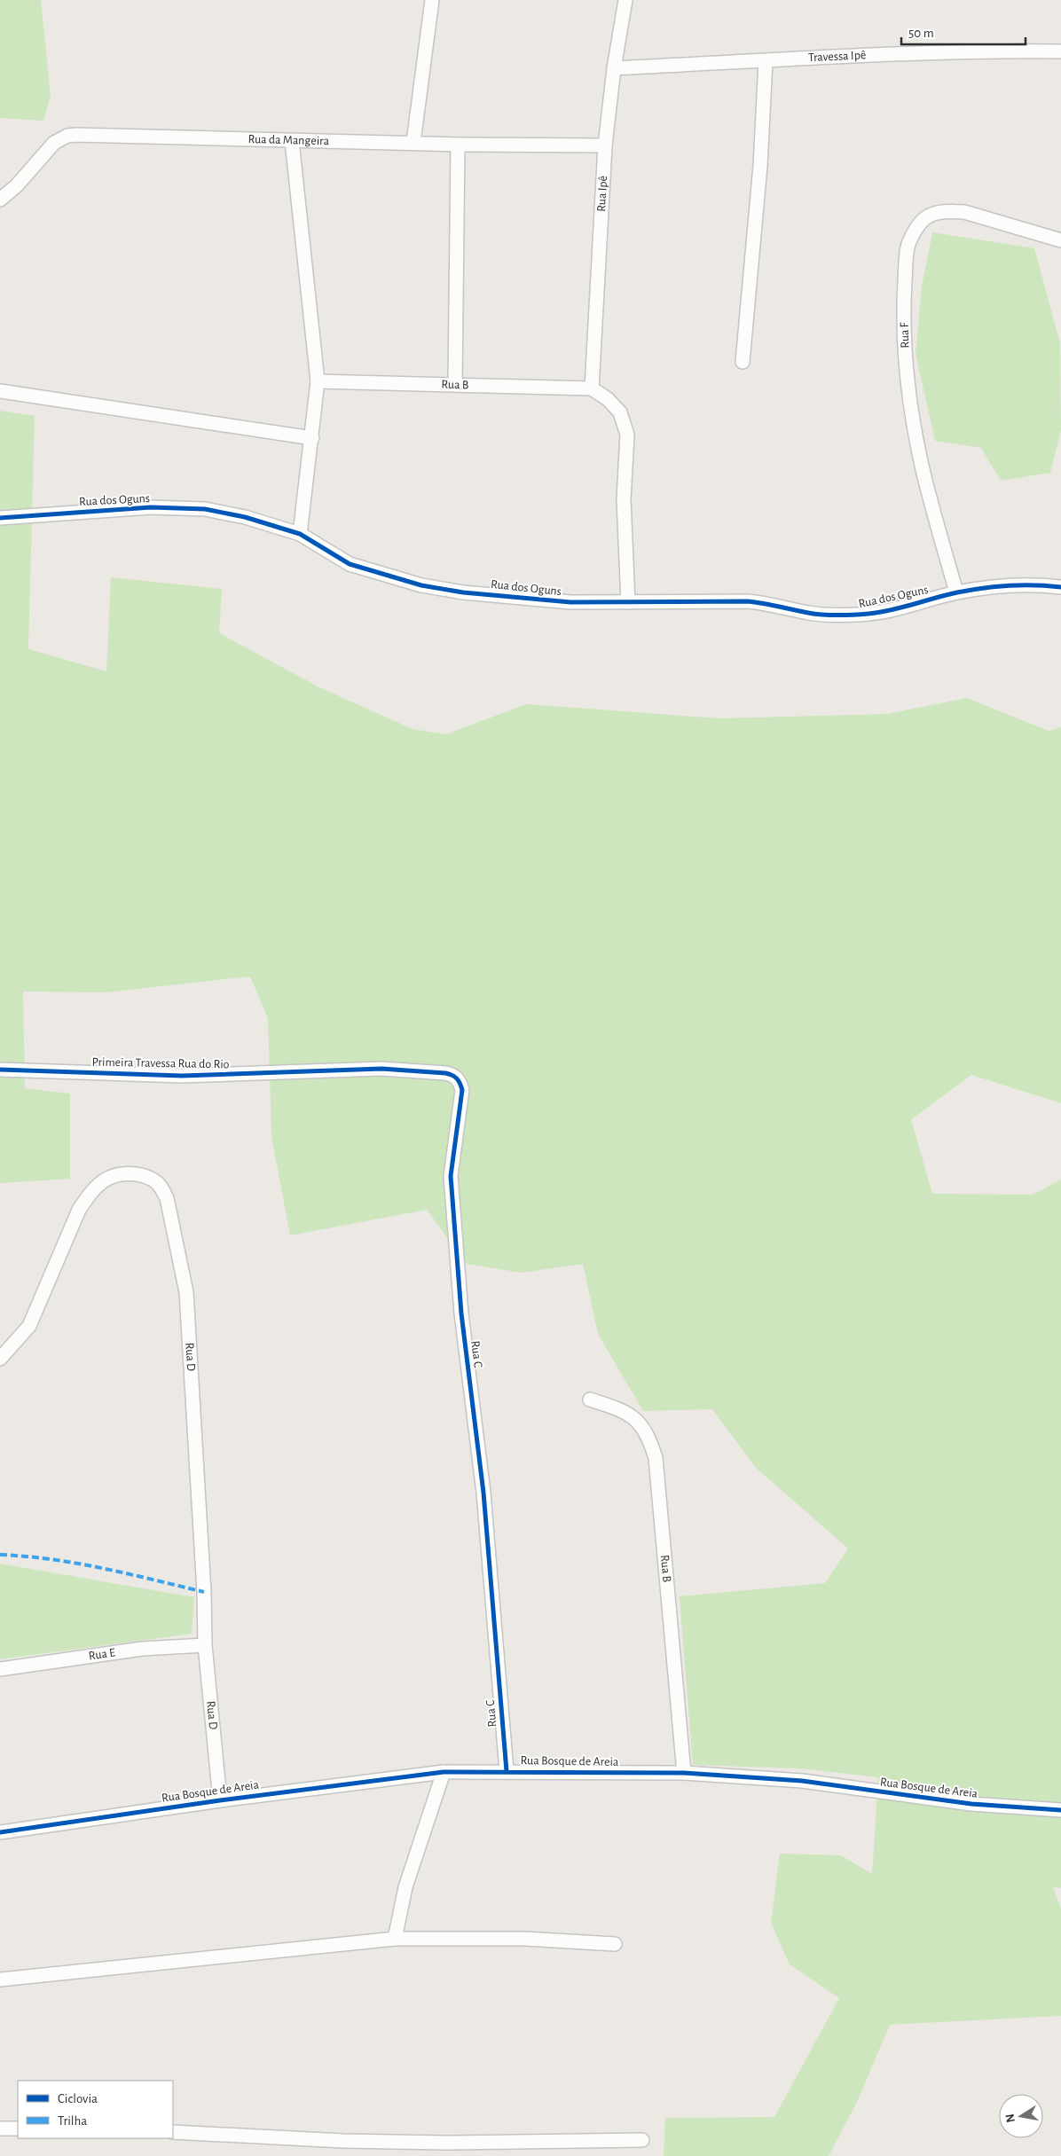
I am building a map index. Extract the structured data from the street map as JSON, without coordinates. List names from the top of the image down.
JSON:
{
  "streets": {
    "street": [
      "Travessa Ipê",
      "Rua da Mangeira",
      "Rua Ipê",
      "Rua F",
      "Rua B",
      "Rua dos Oguns",
      "Primeira Travessa Rua do Rio",
      "Rua C",
      "Rua D",
      "Rua E",
      "Rua Bosque de Areia"
    ]
  },
  "crossings": [
    ["Travessa Ipê", "Rua Ipê"],
    ["Rua da Mangeira", "Rua Ipê"],
    ["Rua Ipê", "Rua B"],
    ["Rua F", "Rua dos Oguns"],
    ["Rua B", "Rua Bosque de Areia"],
    ["Primeira Travessa Rua do Rio", "Rua C"],
    ["Rua C", "Rua Bosque de Areia"],
    ["Rua D", "Rua E"],
    ["Rua D", "Rua Bosque de Areia"]
  ],
  "legend": ["Ciclovia", "Trilha"],
  "scale_bar": "50 m",
  "north": "left"
}
